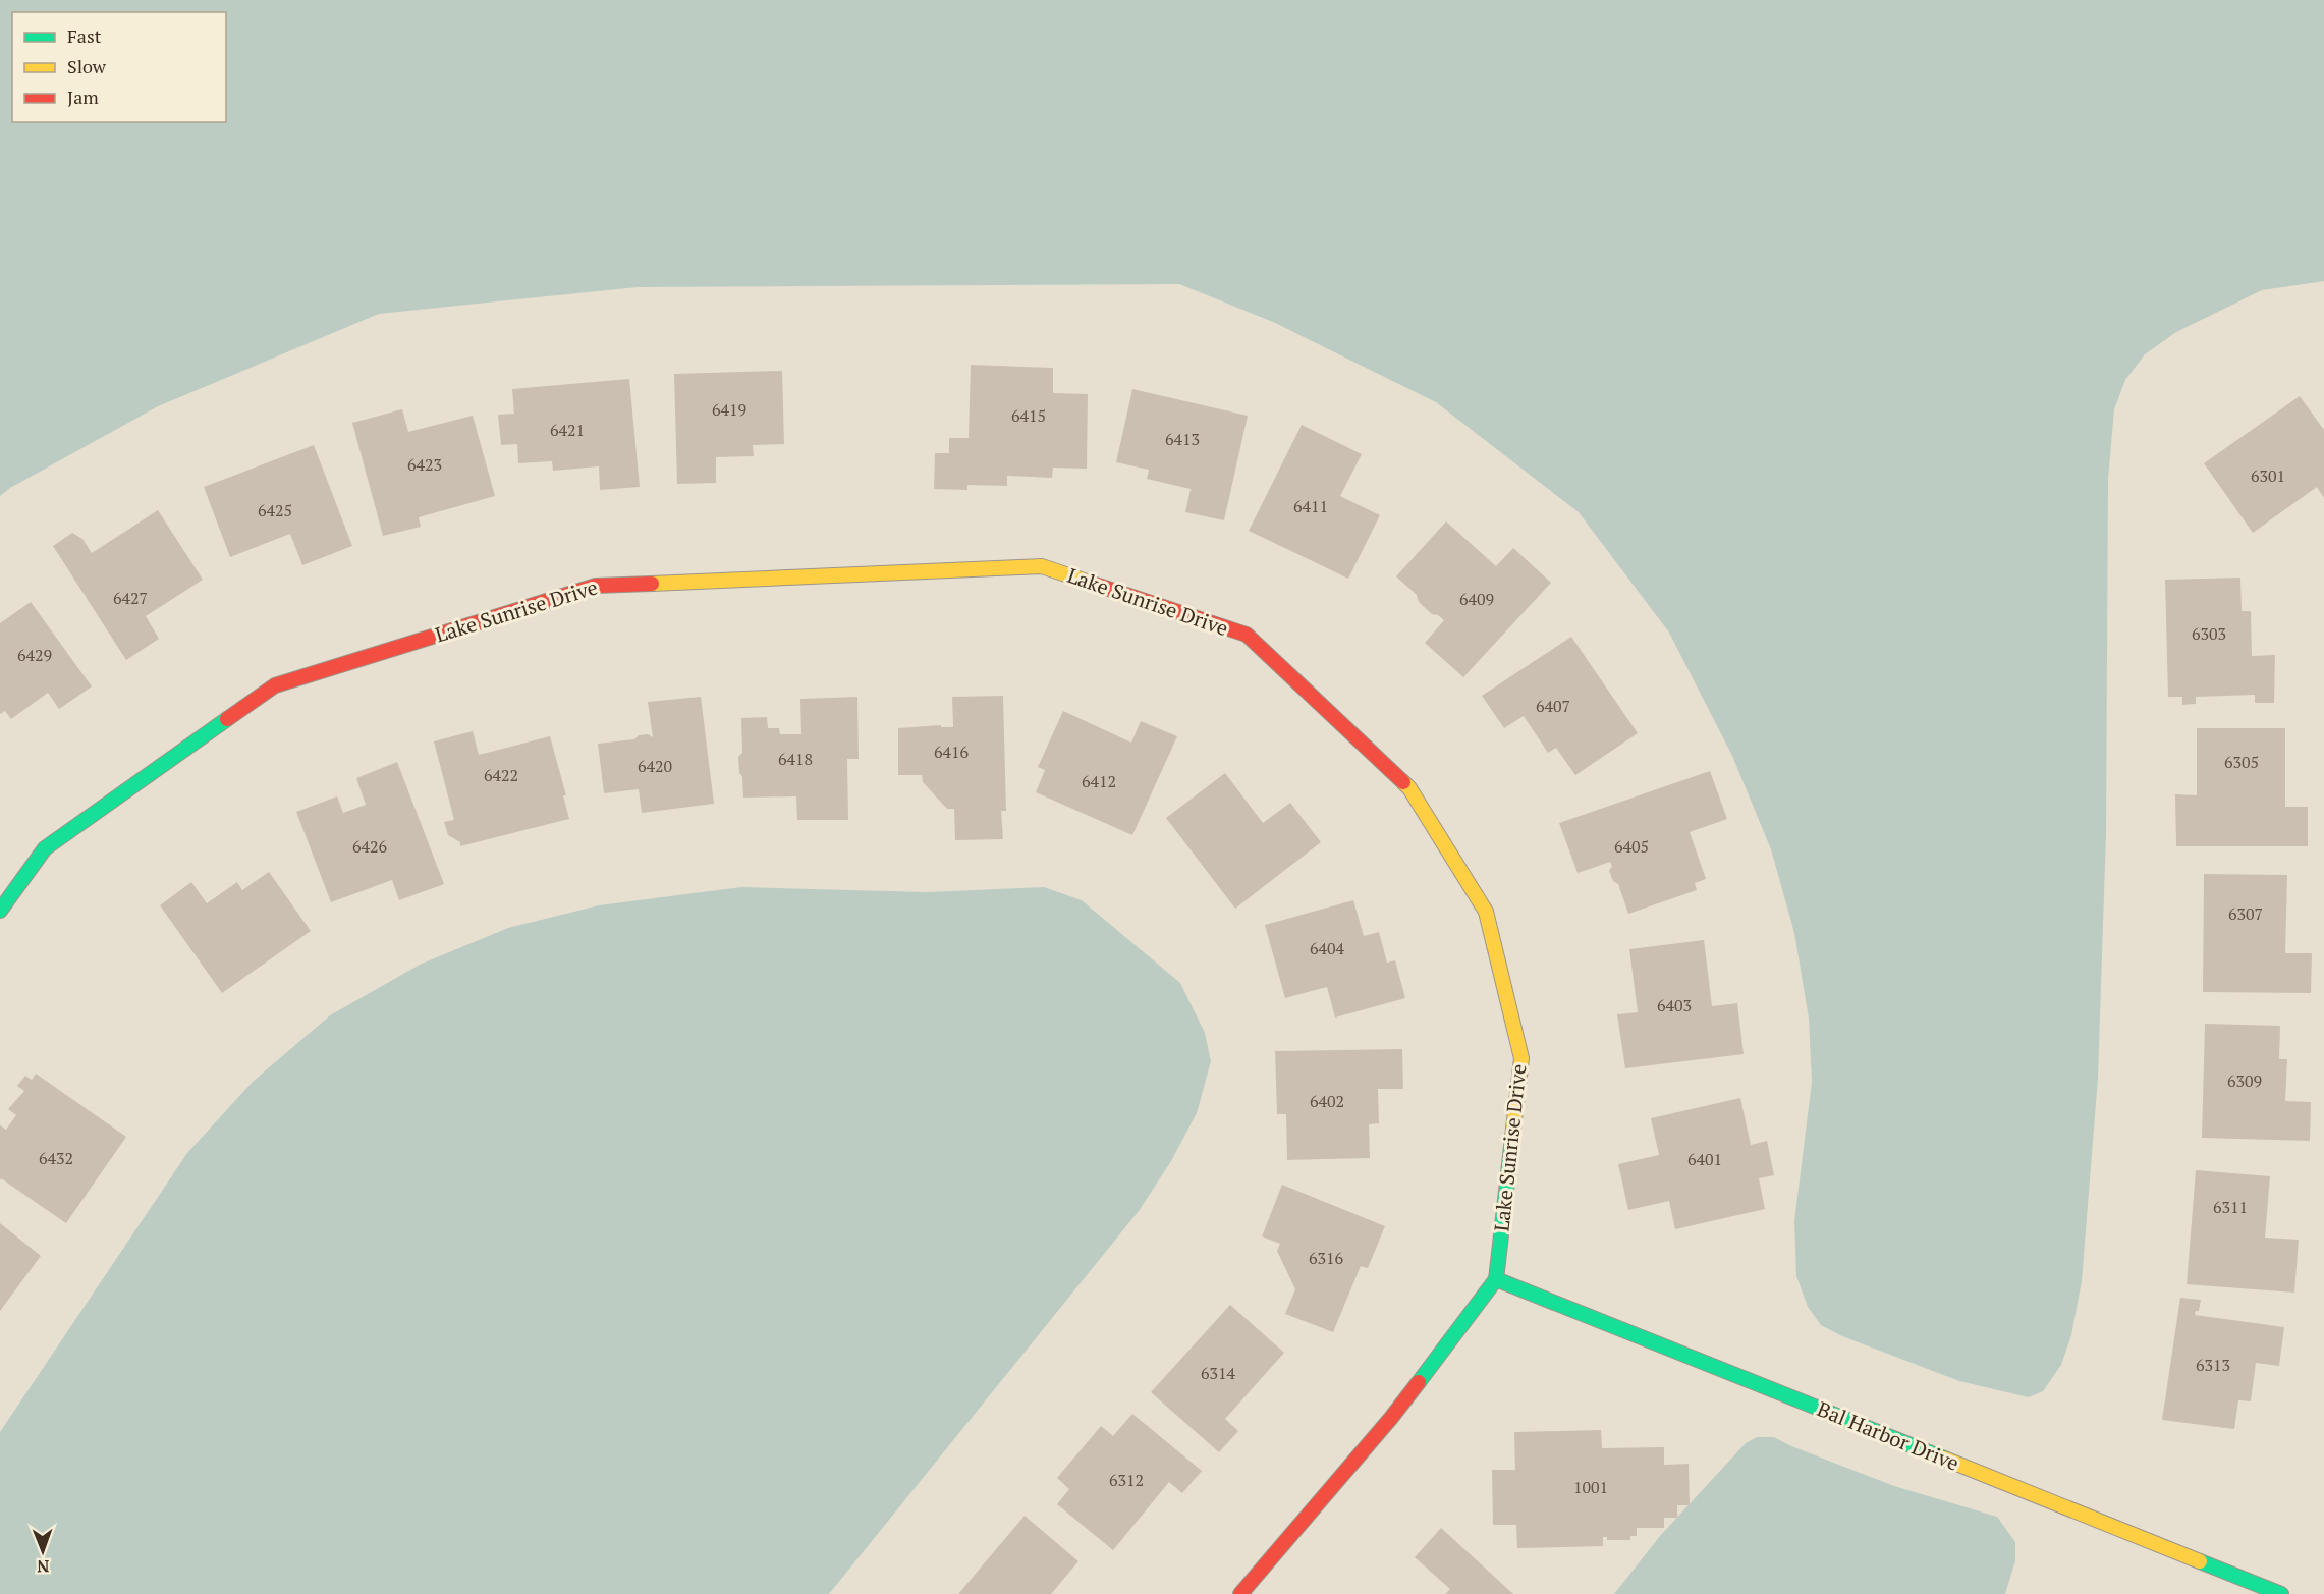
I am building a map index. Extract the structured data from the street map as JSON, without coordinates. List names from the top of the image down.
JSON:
{
  "streets": {
    "street": ["Lake Sunrise Drive", "Bal Harbor Drive"]
  },
  "crossings": [
    ["Lake Sunrise Drive", "Bal Harbor Drive"]
  ],
  "house_numbers": [
    "6419",
    "6415",
    "6421",
    "6413",
    "6423",
    "6301",
    "6411",
    "6425",
    "6427",
    "6409",
    "6303",
    "6429",
    "6407",
    "6416",
    "6418",
    "6305",
    "6420",
    "6422",
    "6412",
    "6426",
    "6405",
    "6307",
    "6404",
    "6403",
    "6309",
    "6402",
    "6432",
    "6401",
    "6311",
    "6316",
    "6313",
    "6314",
    "6312",
    "1001"
  ],
  "legend": ["Fast", "Slow", "Jam"],
  "north": "bottom"
}
